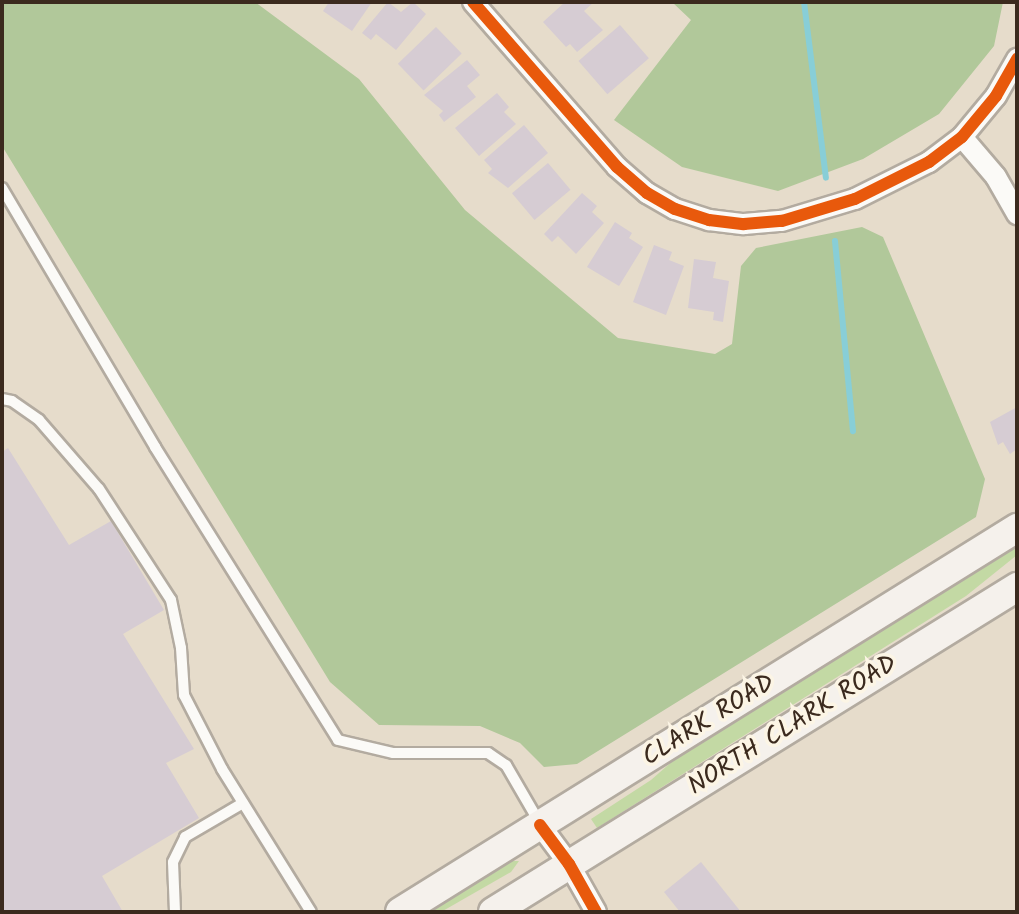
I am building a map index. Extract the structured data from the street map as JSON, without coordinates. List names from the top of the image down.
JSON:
{
  "streets": {
    "main road": ["CLARK ROAD", "NORTH CLARK ROAD"]
  }
}
